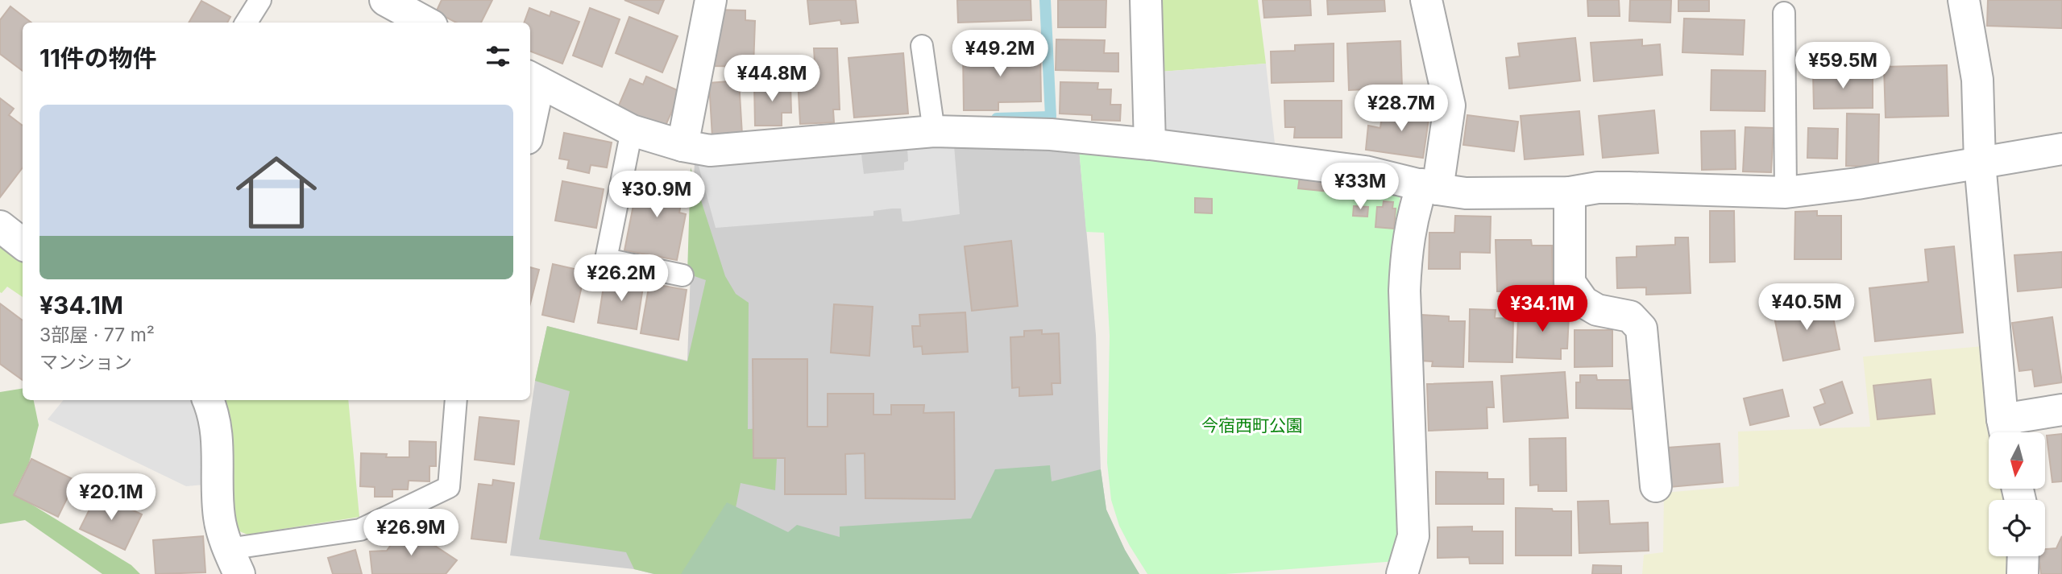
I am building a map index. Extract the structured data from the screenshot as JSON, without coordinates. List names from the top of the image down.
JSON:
{
  "parks": ["今宿西町公園"],
  "north": "bottom",
  "page": {
    "heading": "11件の物件",
    "price": [
      "¥49.2M",
      "¥59.5M",
      "¥44.8M",
      "¥28.7M",
      "¥33M",
      "¥30.9M",
      "¥26.2M",
      "¥40.5M",
      "¥34.1M",
      "¥20.1M",
      "¥26.9M"
    ],
    "list": [
      {
        "name": "¥34.1M",
        "note": "3部屋 · 77 m² · マンション"
      }
    ]
  }
}
